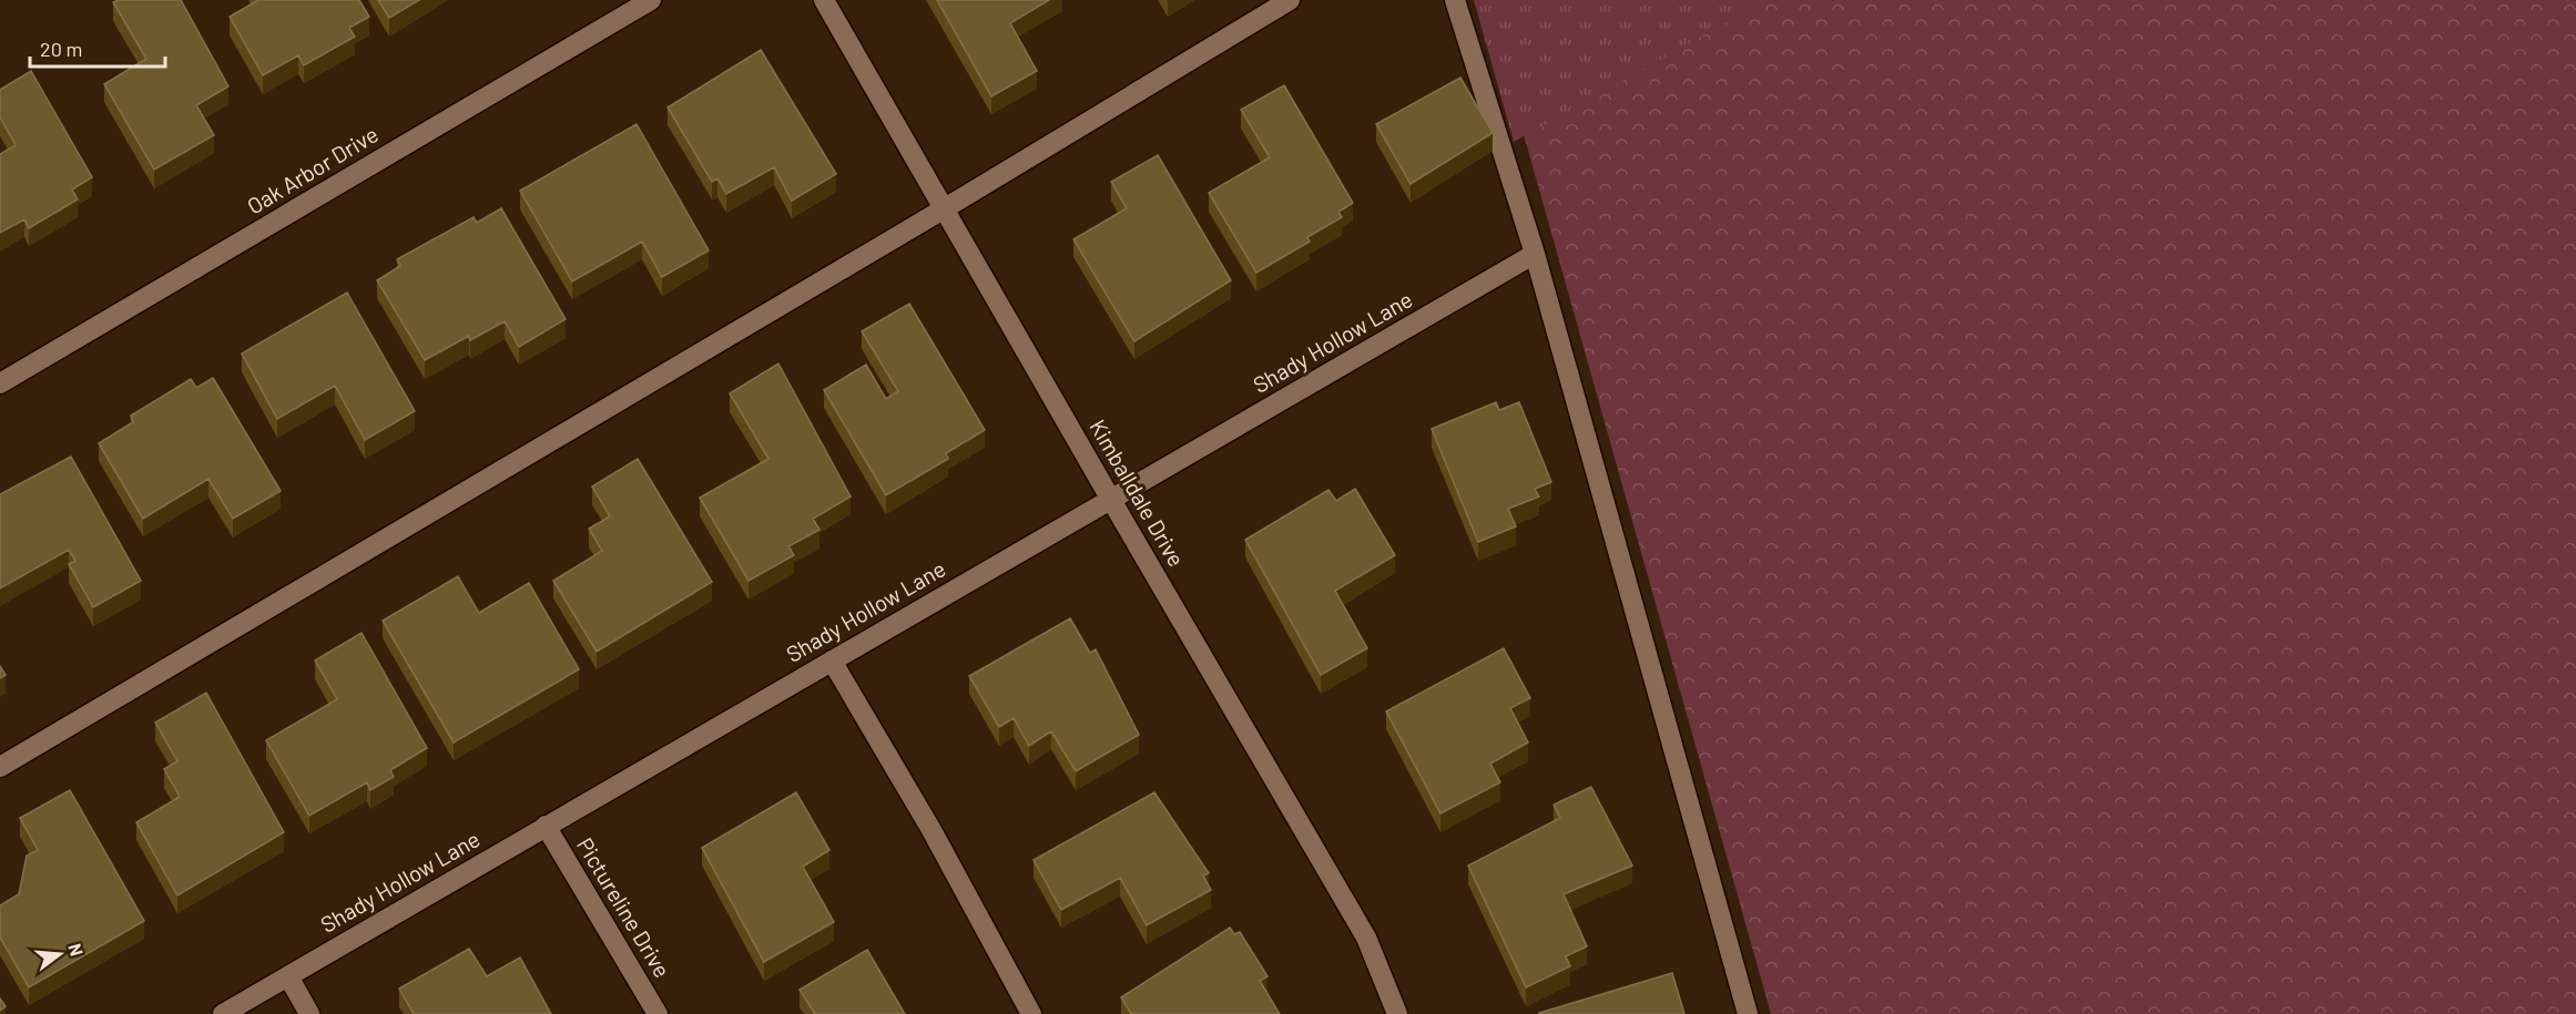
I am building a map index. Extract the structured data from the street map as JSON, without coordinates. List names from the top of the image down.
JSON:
{
  "streets": {
    "street": [
      "Oak Arbor Drive",
      "Shady Hollow Lane",
      "Kimballdale Drive",
      "Pictureline Drive"
    ]
  },
  "crossings": [
    ["Shady Hollow Lane", "Kimballdale Drive"],
    ["Shady Hollow Lane", "Pictureline Drive"]
  ],
  "scale_bar": "20 m",
  "north": "right"
}
